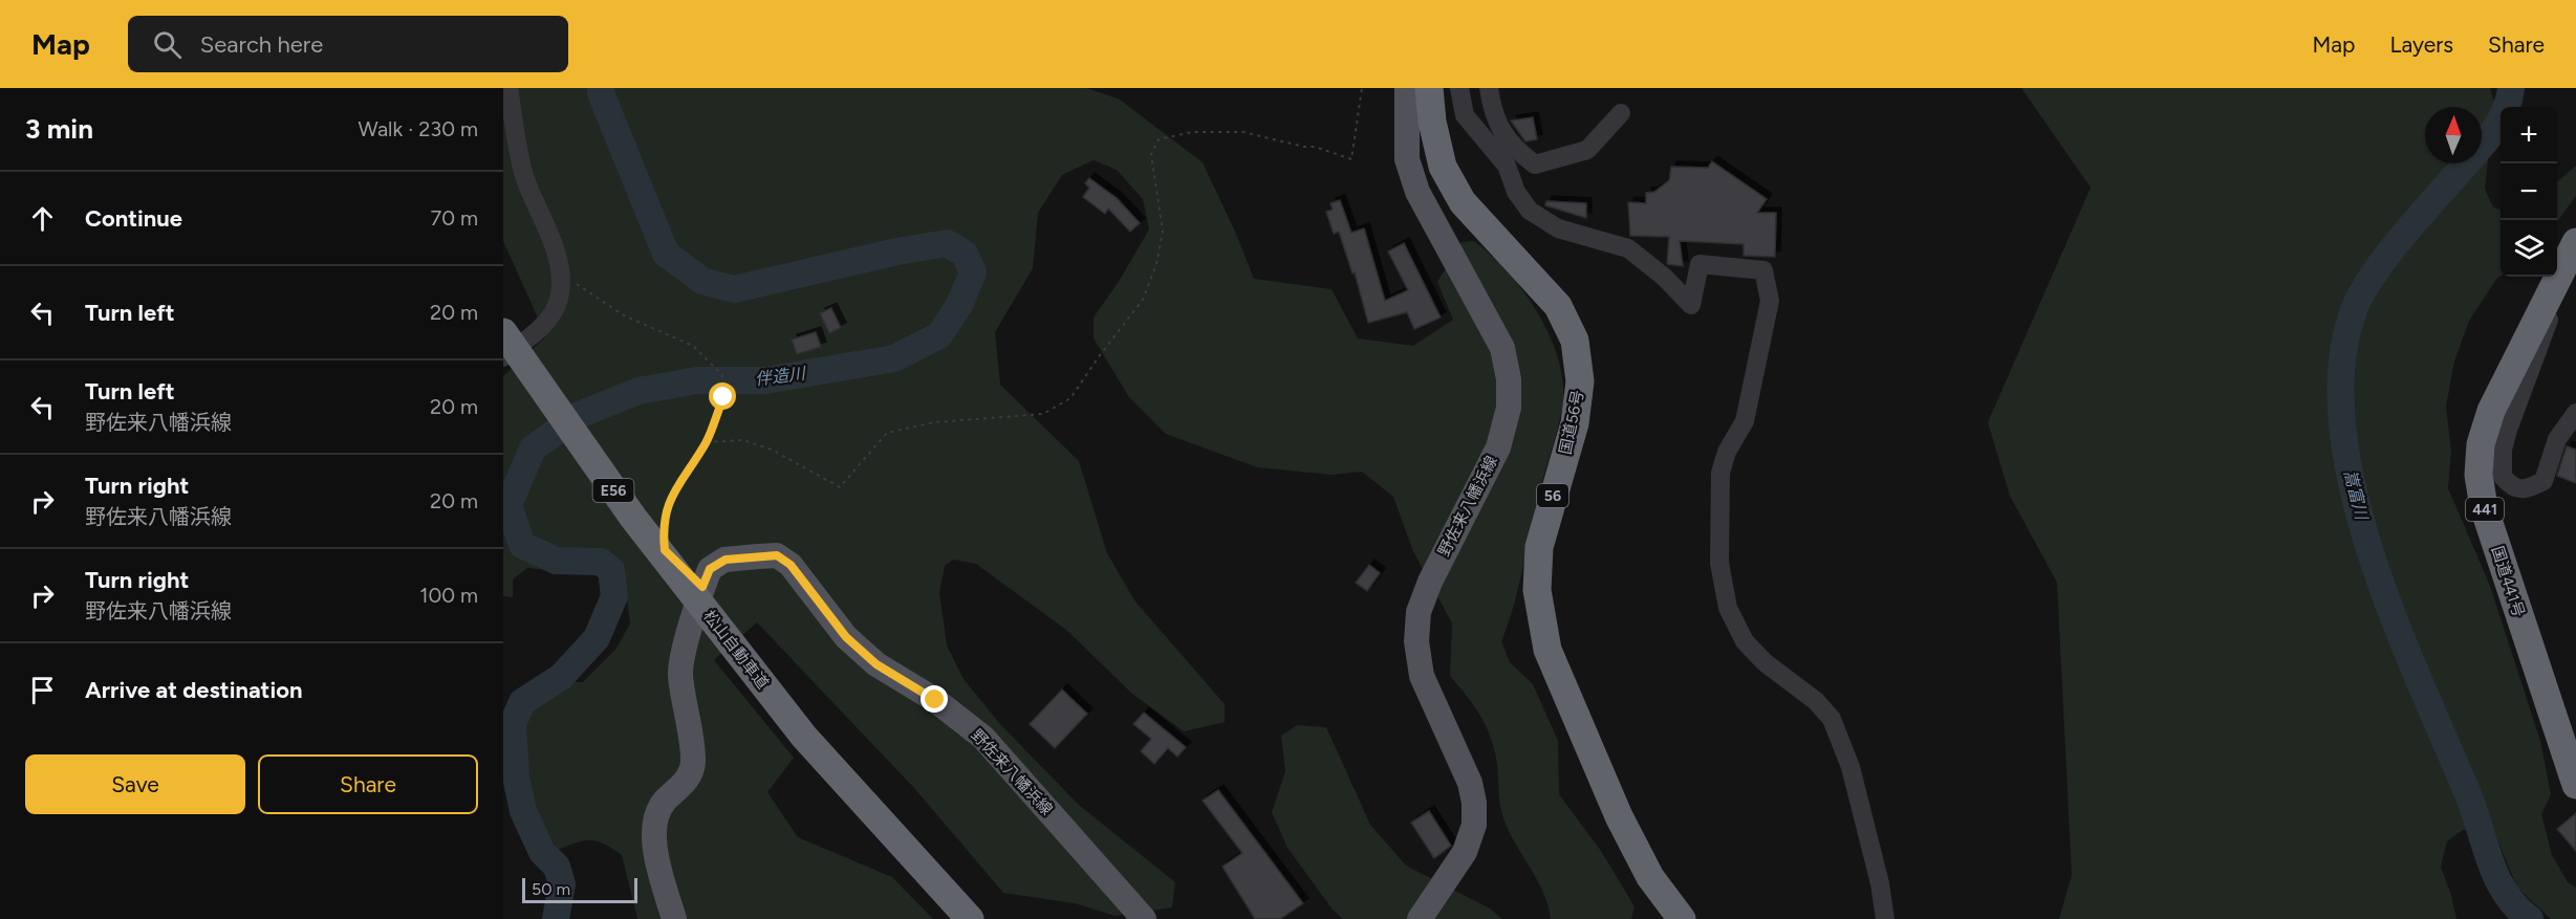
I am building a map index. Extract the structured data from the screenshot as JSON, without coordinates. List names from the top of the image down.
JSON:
{
  "streets": {
    "highway": [
      "国道56号",
      "E56",
      "56",
      "441",
      "国道441号",
      "松山自動車道"
    ],
    "main road": ["野佐来八幡浜線"]
  },
  "water": ["伴造川", "嵩富川"],
  "scale_bar": "50 m",
  "north": "top",
  "page": {
    "header": "Map",
    "search": "Search here",
    "nav": ["Map", "Layers", "Share"],
    "heading": ["3 min", "Walk · 230 m"],
    "map_buttons": ["+", "−"],
    "list": [
      ["Continue", "70 m"],
      ["Turn left", "20 m"],
      ["Turn left", "野佐来八幡浜線", "20 m"],
      ["Turn right", "野佐来八幡浜線", "20 m"],
      ["Turn right", "野佐来八幡浜線", "100 m"],
      "Arrive at destination"
    ],
    "buttons": ["Save", "Share"],
    "scale": "50 m"
  }
}
